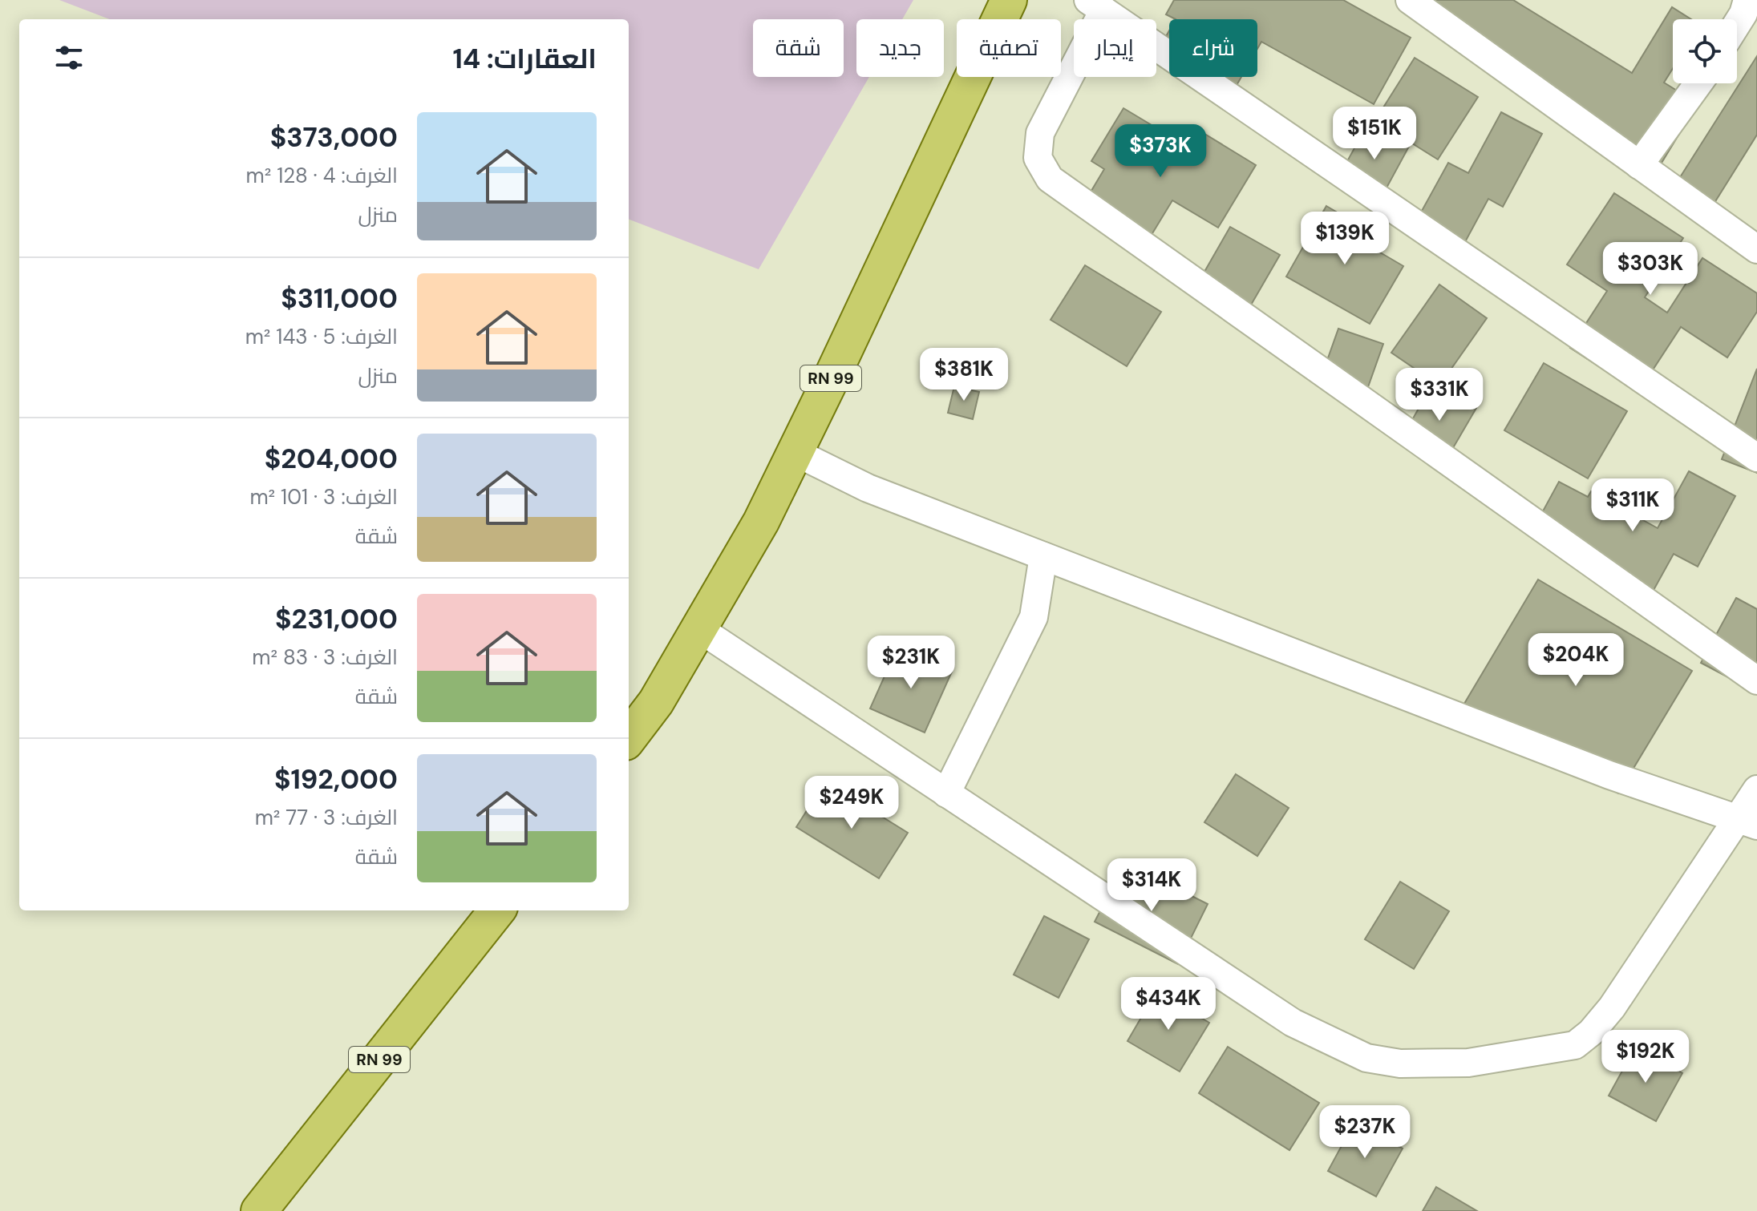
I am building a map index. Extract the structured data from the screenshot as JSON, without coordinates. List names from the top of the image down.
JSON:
{
  "streets": {
    "main road": ["RN 99"]
  },
  "page": {
    "chip": [
      "شراء",
      "إيجار",
      "تصفية",
      "جديد",
      "شقة"
    ],
    "heading": "العقارات: 14",
    "list": [
      {
        "name": "$373,000",
        "note": "الغرف: 4 · 128 m² · منزل"
      },
      {
        "name": "$311,000",
        "note": "الغرف: 5 · 143 m² · منزل"
      },
      {
        "name": "$204,000",
        "note": "الغرف: 3 · 101 m² · شقة"
      },
      {
        "name": "$231,000",
        "note": "الغرف: 3 · 83 m² · شقة"
      },
      {
        "name": "$192,000",
        "note": "الغرف: 3 · 77 m² · شقة"
      }
    ],
    "price": [
      "$151K",
      "$373K",
      "$139K",
      "$303K",
      "$381K",
      "$331K",
      "$311K",
      "$204K",
      "$231K",
      "$249K",
      "$314K",
      "$434K",
      "$192K",
      "$237K"
    ]
  }
}
